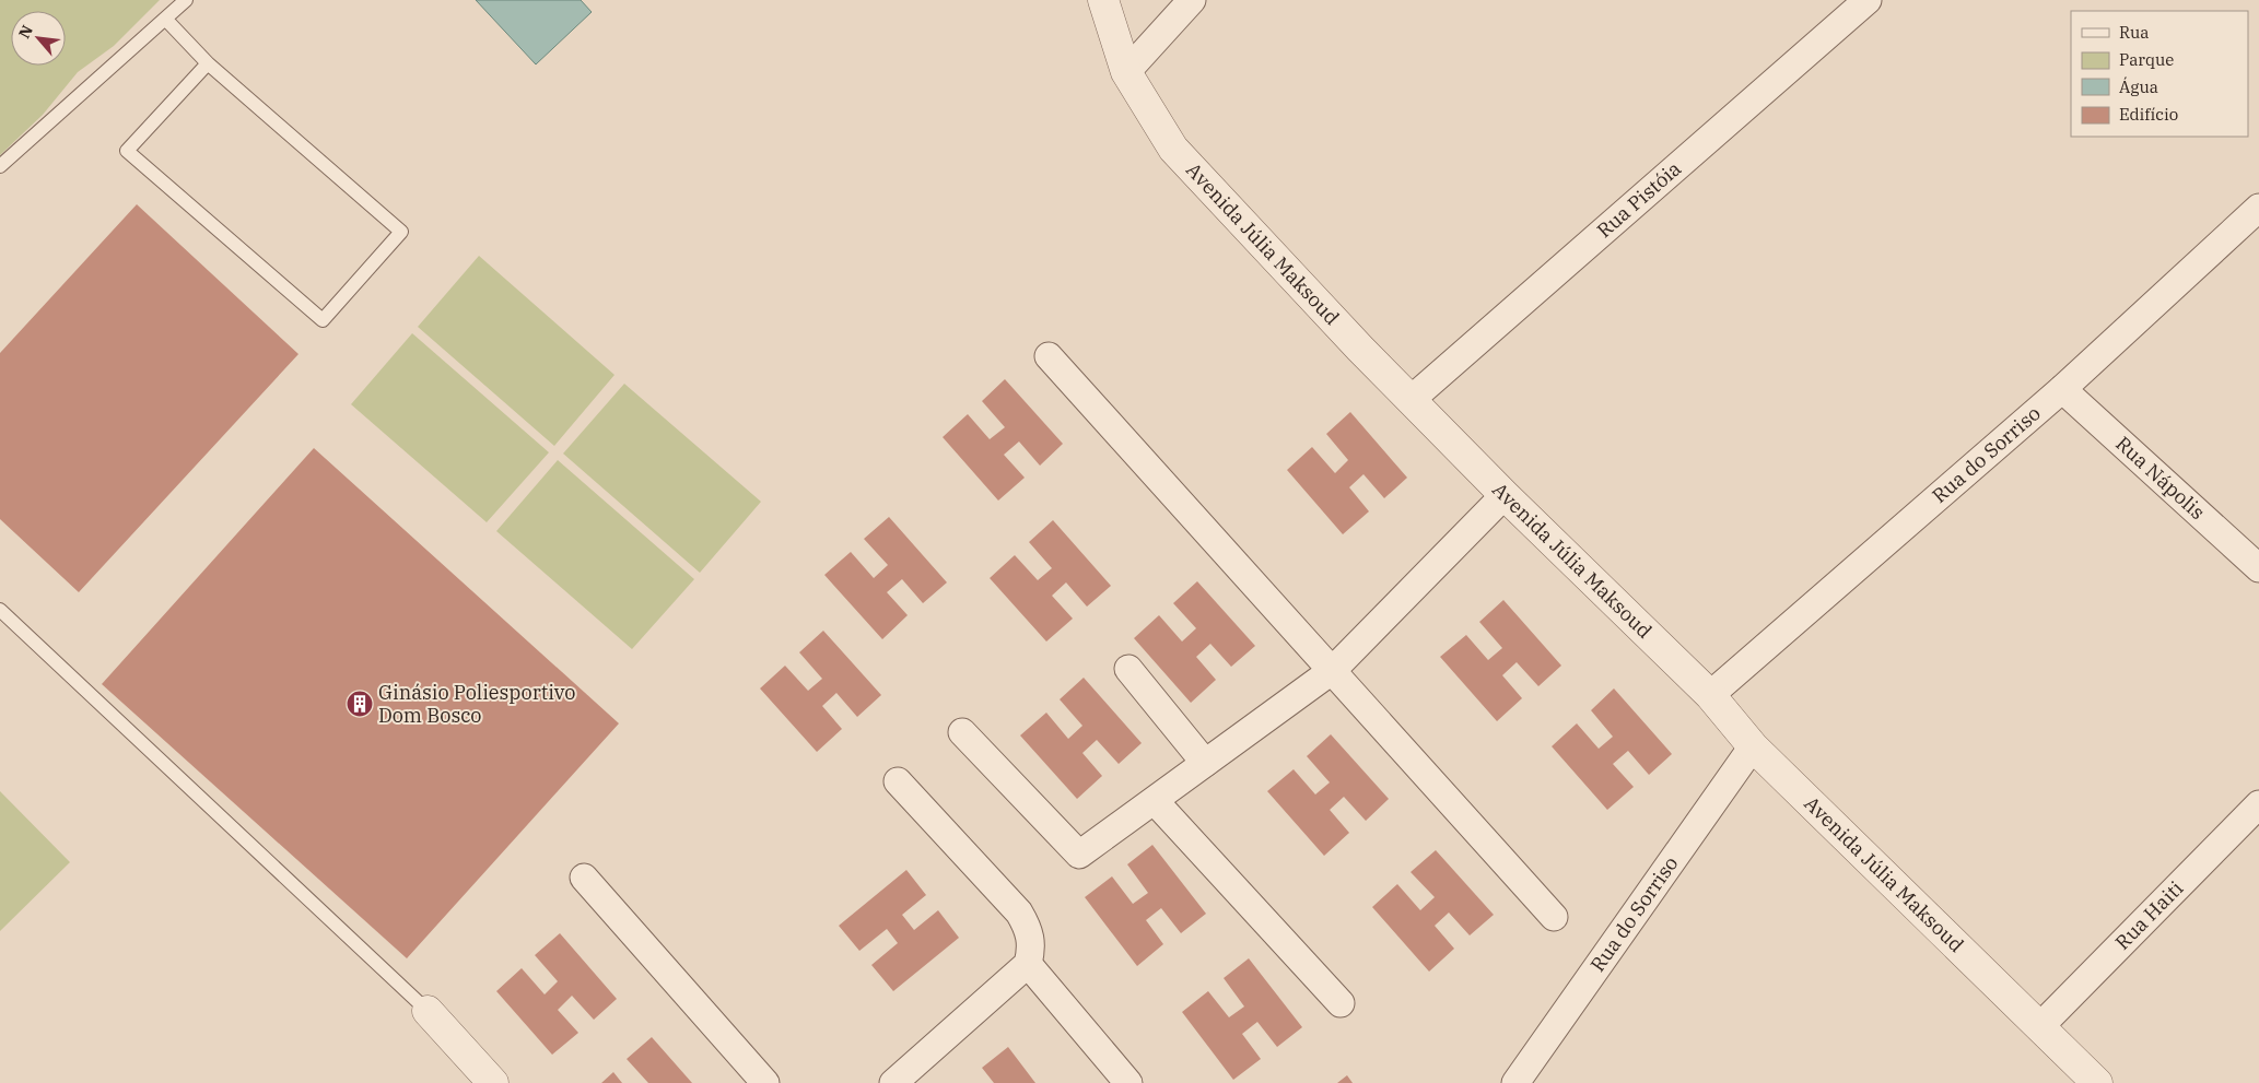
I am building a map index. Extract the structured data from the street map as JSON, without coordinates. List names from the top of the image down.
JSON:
{
  "streets": {
    "street": [
      "Rua Pistóia",
      "Avenida Júlia Maksoud",
      "Rua do Sorriso",
      "Rua Nápolis",
      "Rua Haiti"
    ]
  },
  "crossings": [
    ["Rua Pistóia", "Avenida Júlia Maksoud"],
    ["Avenida Júlia Maksoud", "Rua do Sorriso"],
    ["Avenida Júlia Maksoud", "Rua Haiti"],
    ["Rua do Sorriso", "Rua Nápolis"]
  ],
  "places": {
    "building": ["Ginásio Poliesportivo Dom Bosco"]
  },
  "legend": [
    "Rua",
    "Parque",
    "Água",
    "Edifício"
  ],
  "north": "top left"
}
